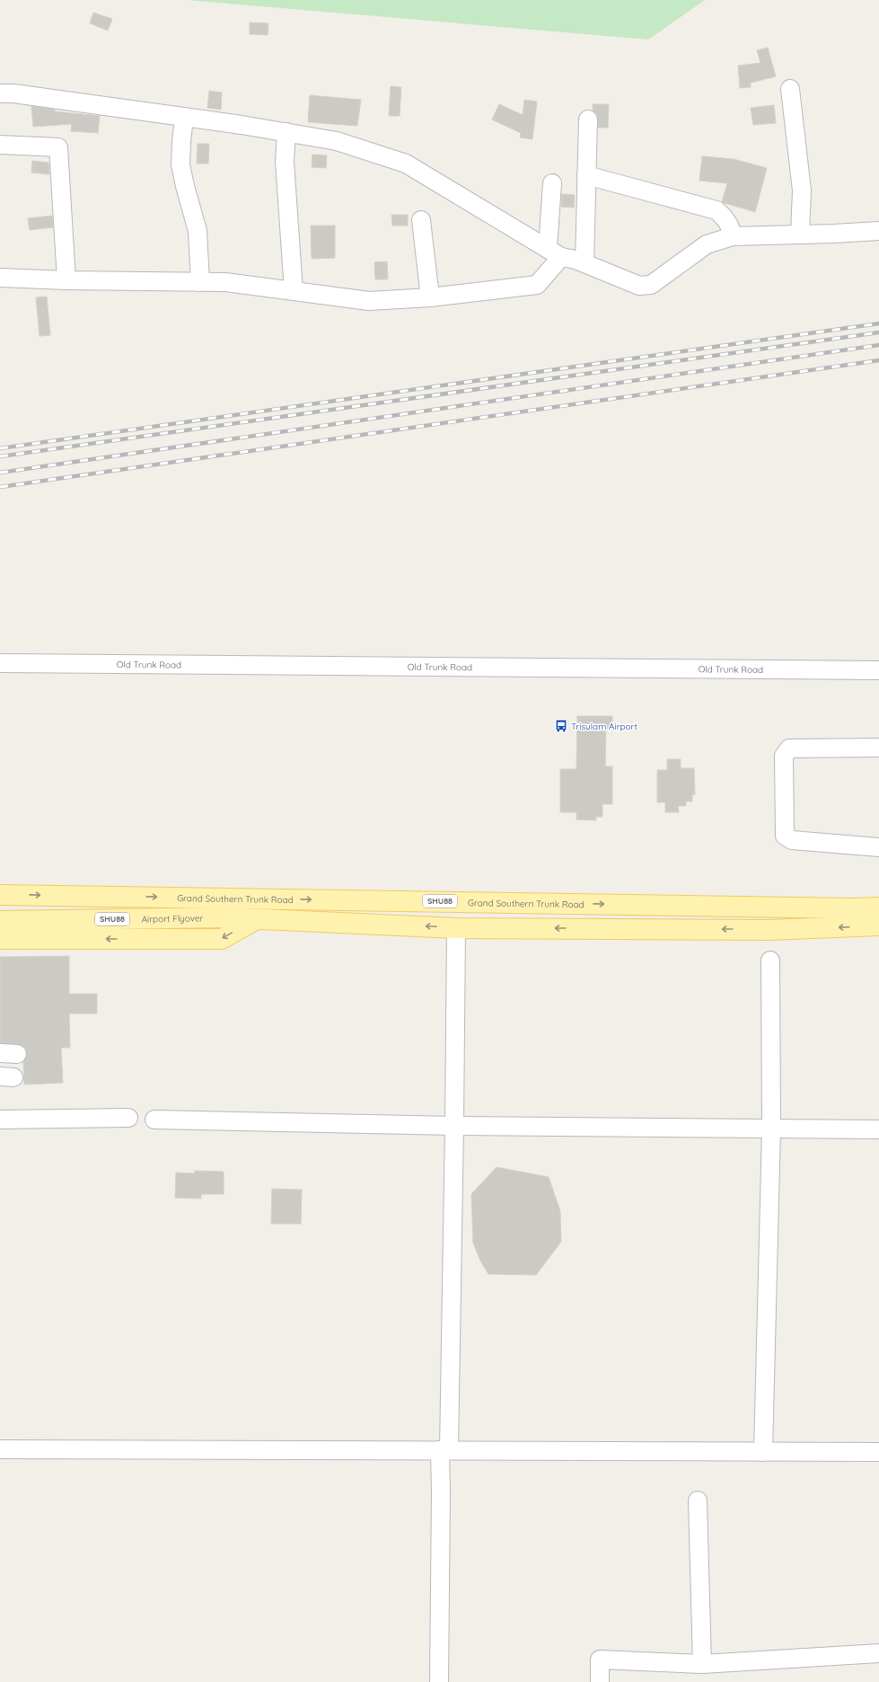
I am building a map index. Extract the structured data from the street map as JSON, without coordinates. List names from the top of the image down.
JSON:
{
  "streets": {
    "main road": ["Grand Southern Trunk Road", "SHU88", "Airport Flyover"],
    "street": ["Old Trunk Road"]
  },
  "crossings": [
    ["SHU88", "Airport Flyover"]
  ],
  "places": {
    "bus stop": ["Trisulam Airport"]
  }
}
